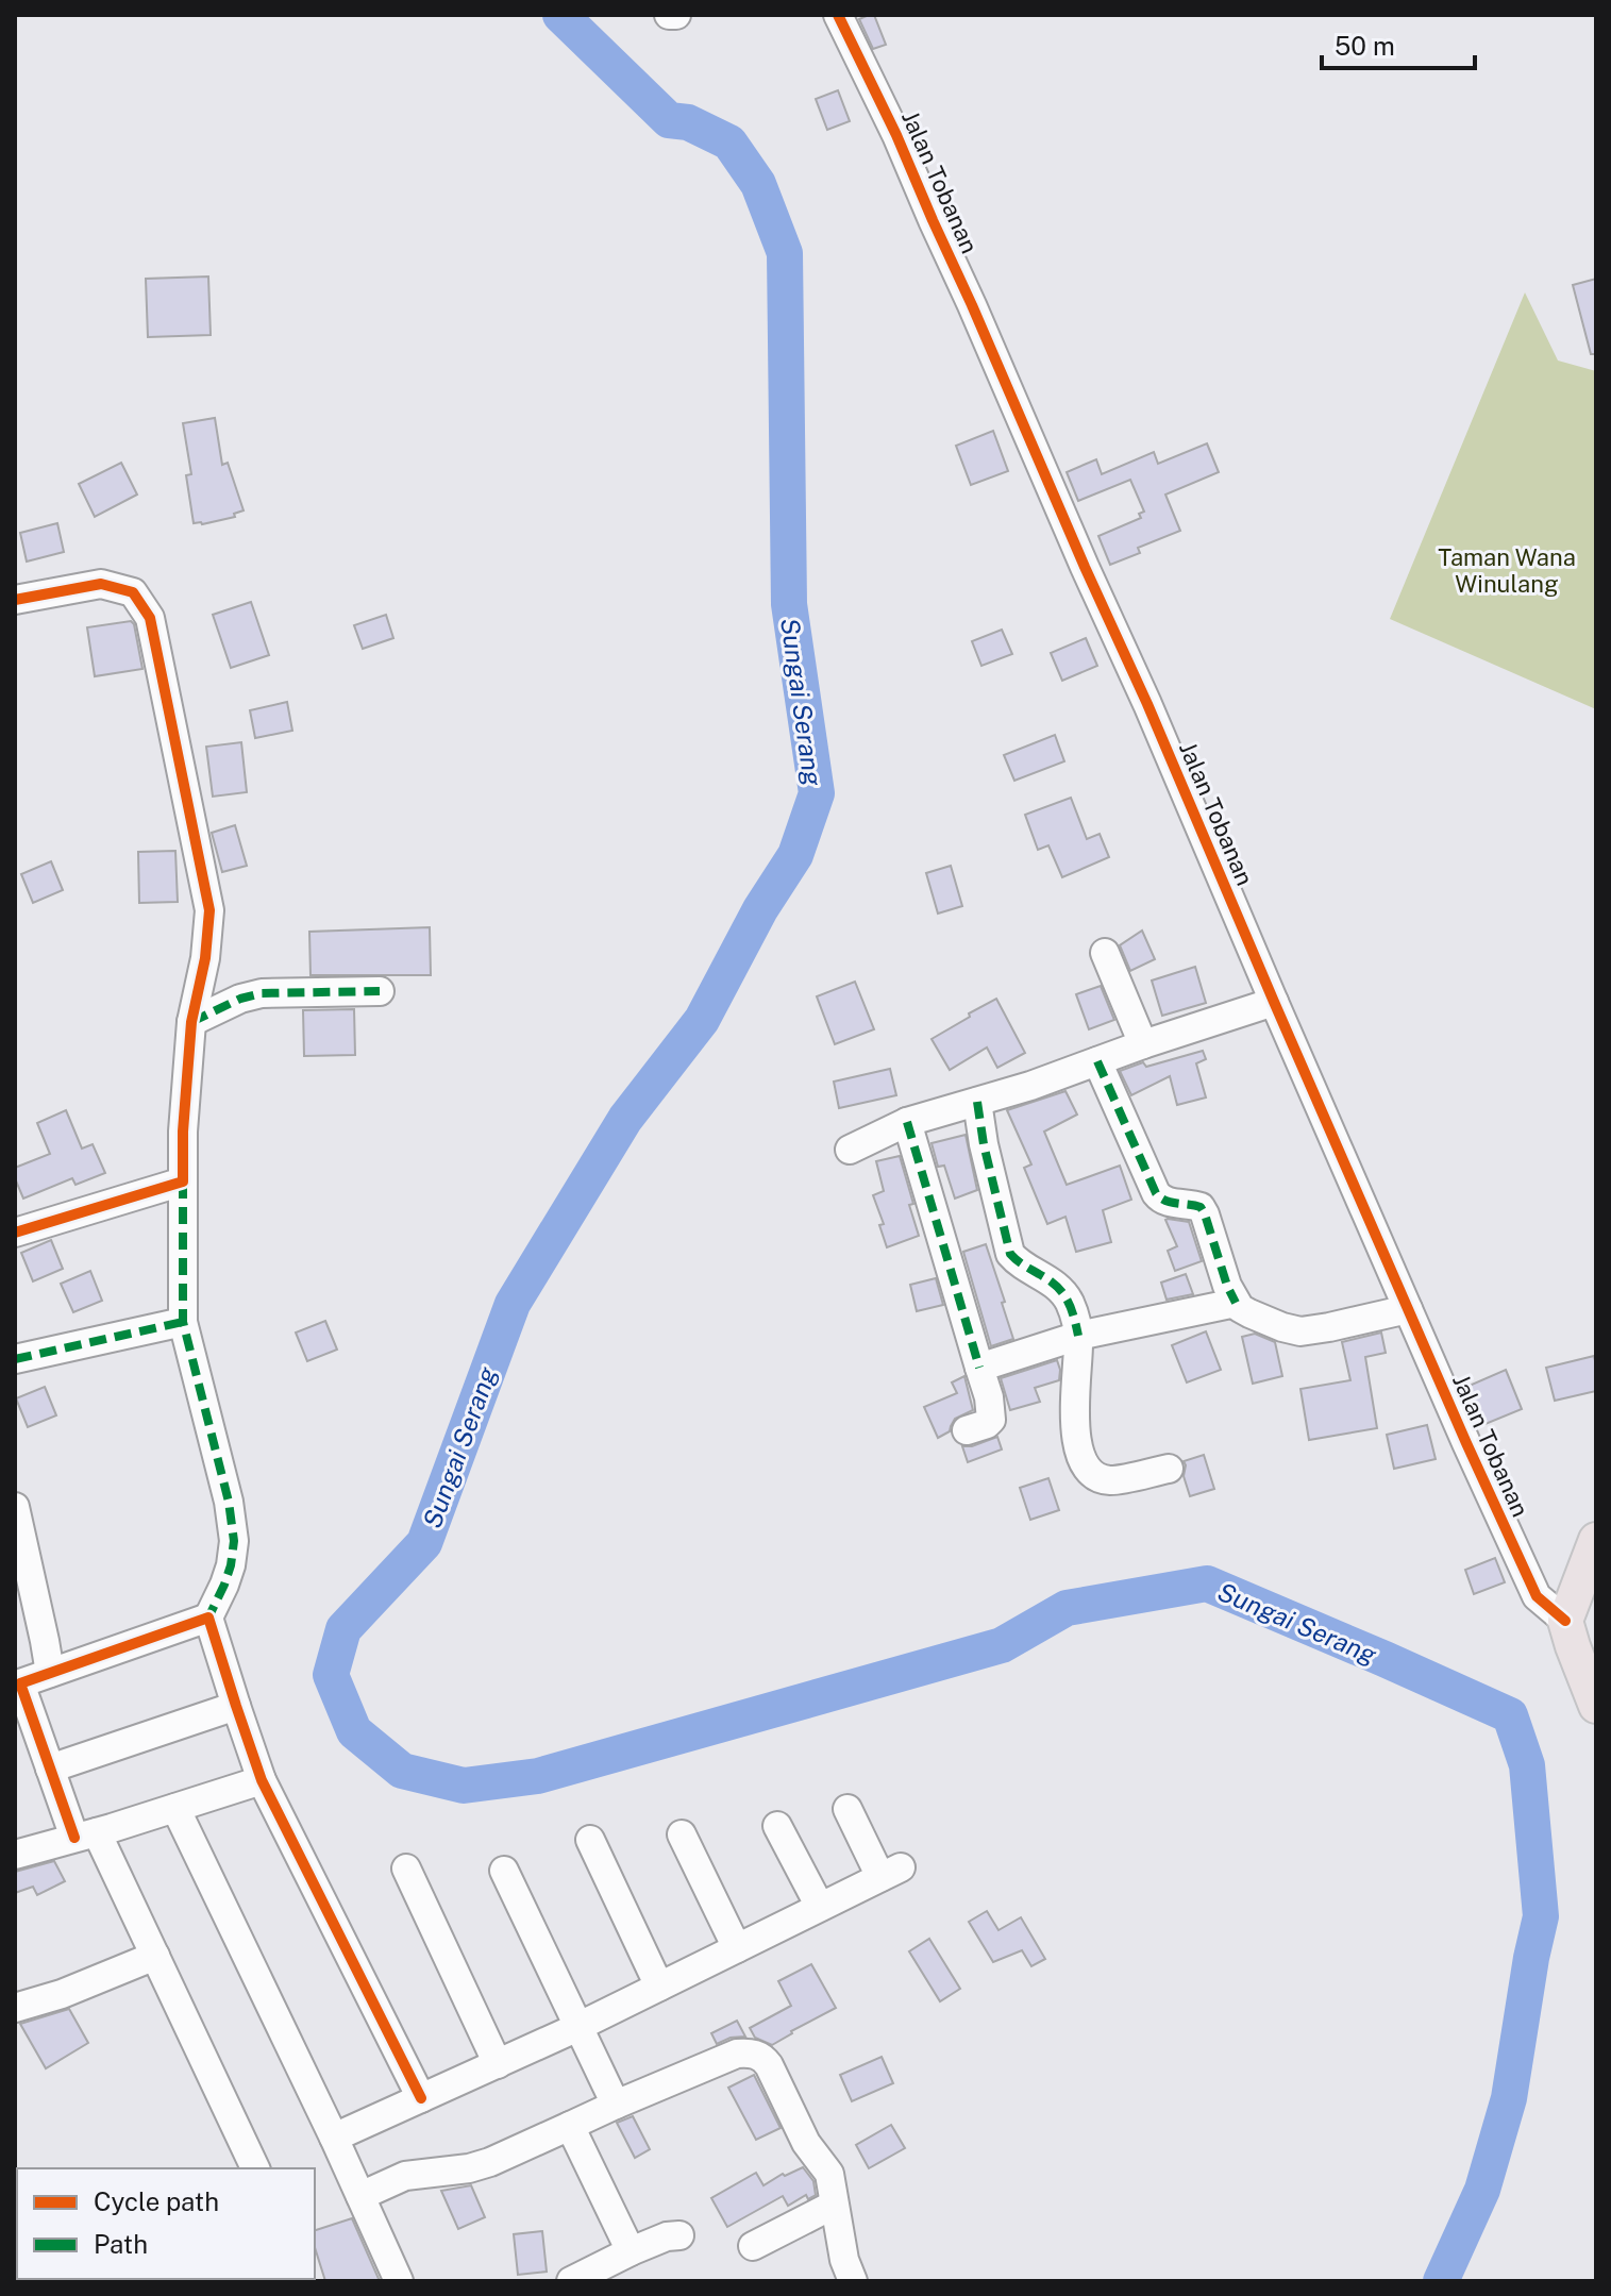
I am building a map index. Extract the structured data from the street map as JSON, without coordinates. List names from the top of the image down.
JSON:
{
  "streets": {
    "street": ["Jalan Tobanan"]
  },
  "water": ["Sungai Serang"],
  "parks": ["Taman Wana Winulang"],
  "legend": ["Cycle path", "Path"],
  "scale_bar": "50 m"
}
